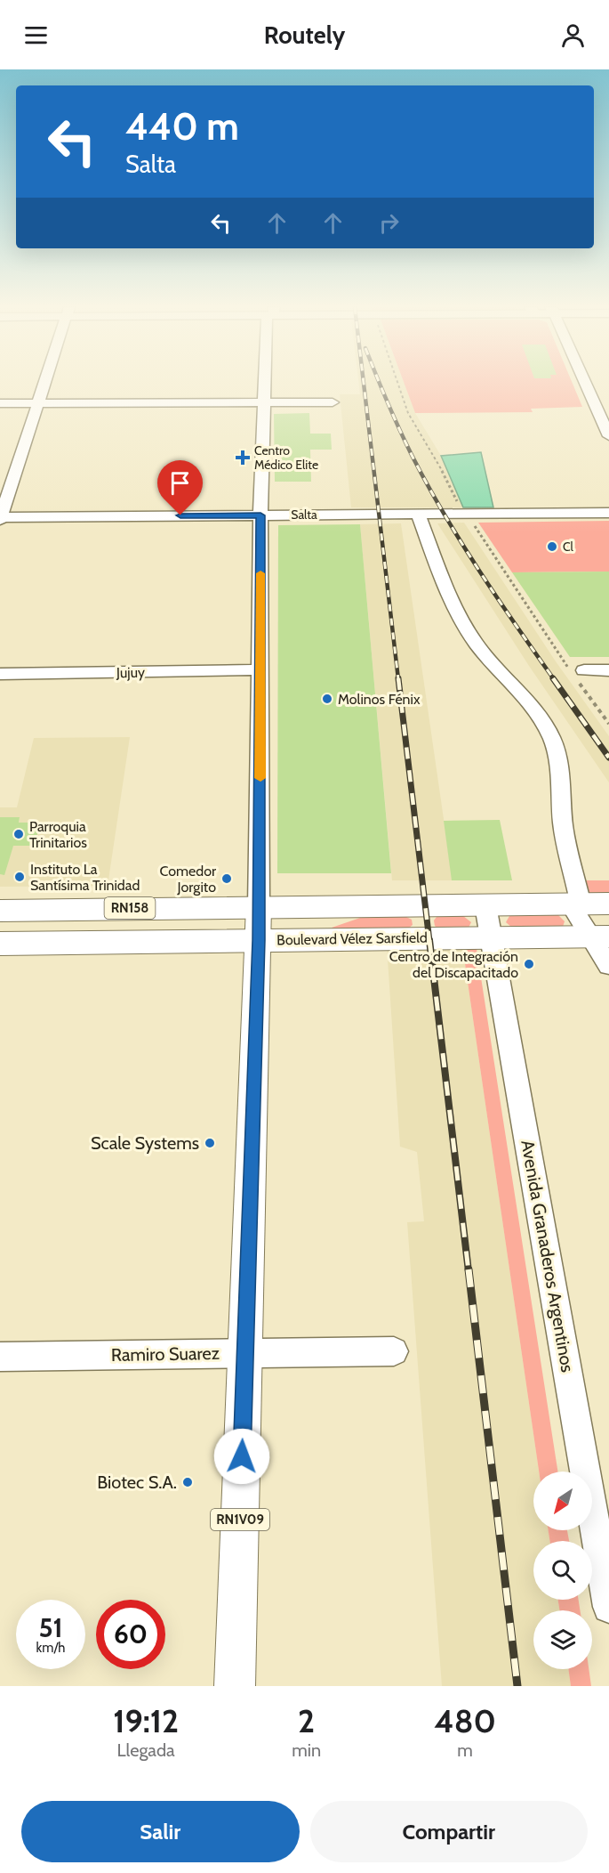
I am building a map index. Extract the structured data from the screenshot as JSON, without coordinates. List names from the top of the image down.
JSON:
{
  "streets": {
    "highway": ["RN158", "Boulevard Vélez Sarsfield"],
    "main road": ["RN1V09"],
    "street": [
      "Salta",
      "Jujuy",
      "Avenida Granaderos Argentinos",
      "Ramiro Suarez"
    ]
  },
  "crossings": [
    ["RN158", "Avenida Granaderos Argentinos"],
    ["RN158", "RN1V09"],
    ["Boulevard Vélez Sarsfield", "Avenida Granaderos Argentinos"],
    ["Boulevard Vélez Sarsfield", "RN1V09"],
    ["Ramiro Suarez", "RN1V09"]
  ],
  "places": {
    "health": ["Centro Médico Elite"],
    "other": [
      "Cl",
      "Molinos Fénix",
      "Parroquia Trinitarios",
      "Instituto La Santísima Trinidad",
      "Comedor Jorgito",
      "Centro de Integración del Discapacitado",
      "Scale Systems",
      "Biotec S.A."
    ]
  },
  "north": "bottom left",
  "page": {
    "header": "Routely",
    "turn": ["440 m", "Salta"],
    "speed": "51 km/h",
    "limit": "60",
    "eta": [
      "19:12",
      "Llegada",
      "2",
      "min",
      "480",
      "m"
    ],
    "buttons": ["Salir", "Compartir"]
  }
}
